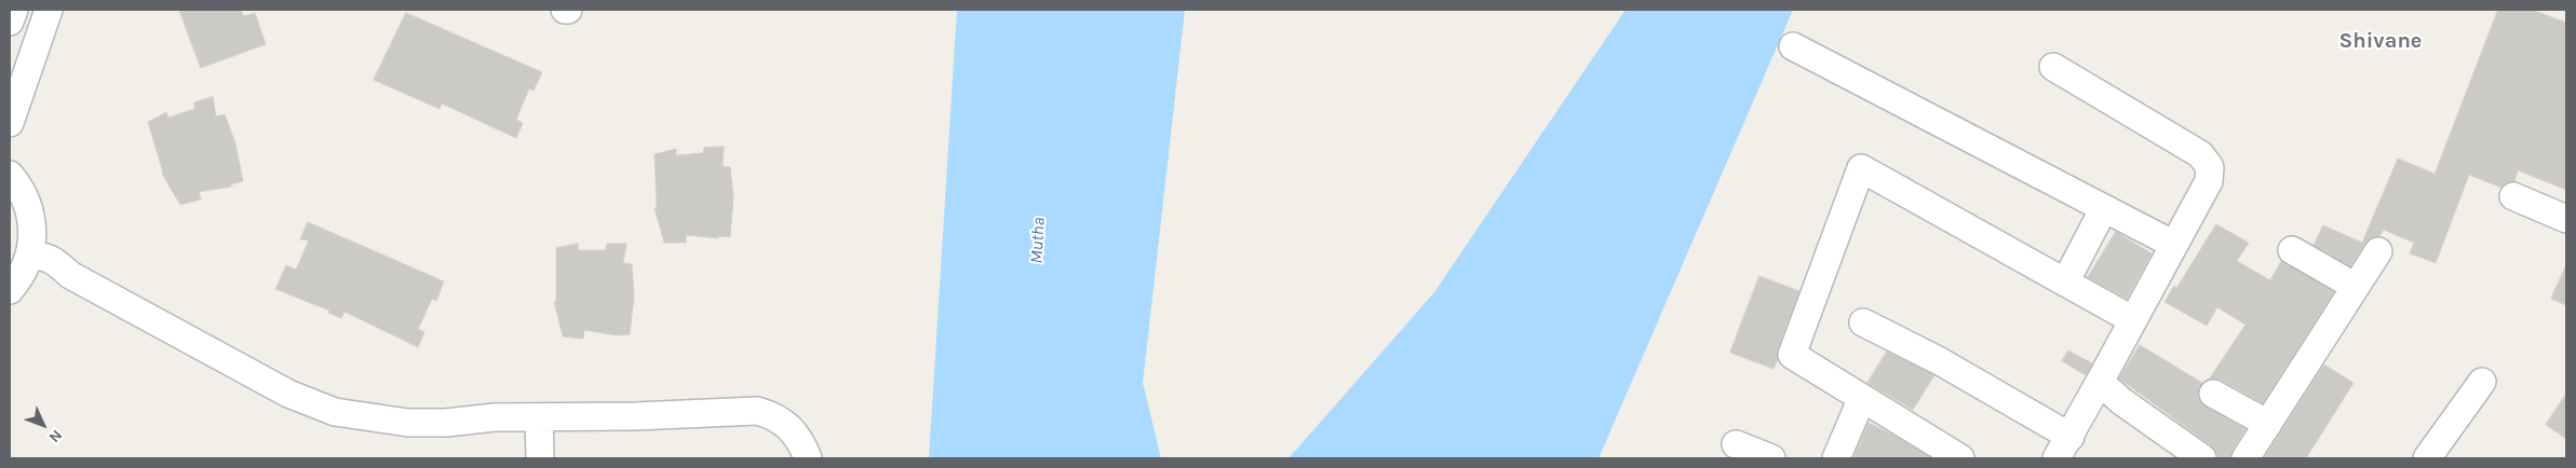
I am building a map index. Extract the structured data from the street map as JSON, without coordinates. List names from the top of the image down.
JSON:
{
  "districts": ["Shivane"],
  "water": ["Mutha"],
  "north": "bottom right"
}
